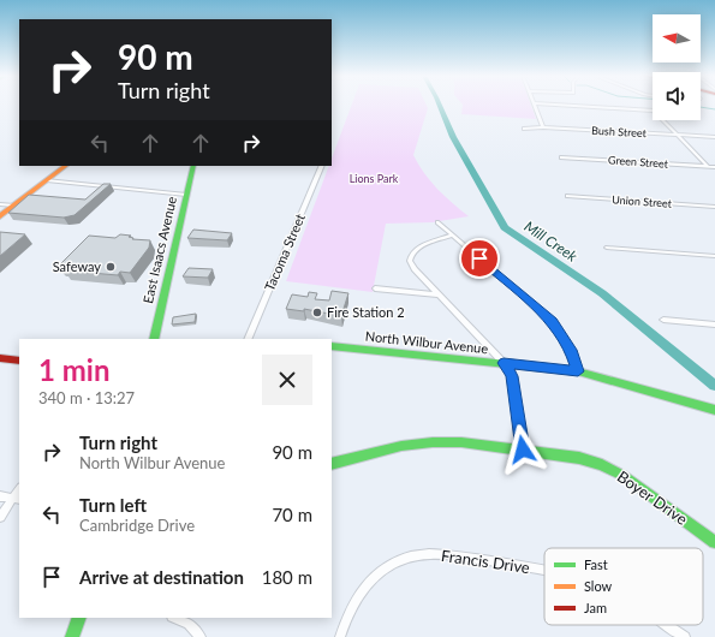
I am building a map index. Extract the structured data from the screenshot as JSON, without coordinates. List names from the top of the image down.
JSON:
{
  "streets": {
    "main road": ["East Isaacs Avenue", "North Wilbur Avenue", "Boyer Drive"],
    "street": [
      "Bush Street",
      "Green Street",
      "Union Street",
      "Tacoma Street",
      "Francis Drive"
    ]
  },
  "water": ["Mill Creek"],
  "parks": ["Lions Park"],
  "places": ["Safeway", "Fire Station 2"],
  "legend": ["Fast", "Slow", "Jam"],
  "north": "left",
  "page": {
    "turn": ["90 m", "Turn right"],
    "heading": ["1 min", "340 m · 13:27"],
    "list": [
      {
        "name": "Turn right",
        "note": "North Wilbur Avenue",
        "value": "90 m"
      },
      {
        "name": "Turn left",
        "note": "Cambridge Drive",
        "value": "70 m"
      },
      {
        "name": "Arrive at destination",
        "value": "180 m"
      }
    ]
  }
}
